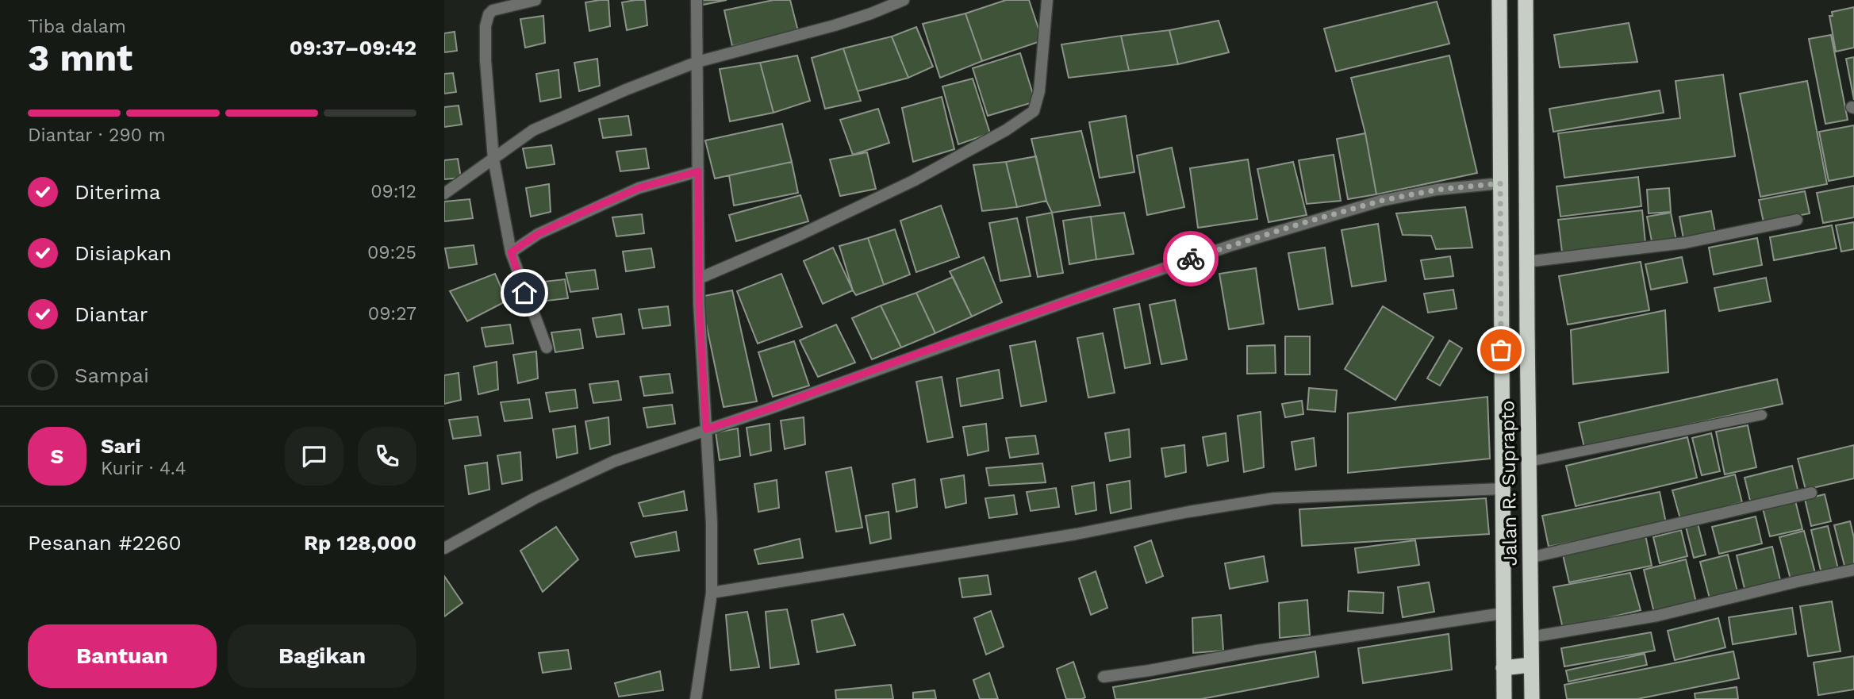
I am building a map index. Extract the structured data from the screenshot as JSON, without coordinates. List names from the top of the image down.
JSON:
{
  "streets": {
    "highway": ["Jalan R. Suprapto"]
  },
  "page": {
    "heading": ["3 mnt", "Tiba dalam", "09:37–09:42"],
    "panel": [
      "Sari",
      "Kurir · 4.4",
      "Pesanan #2260",
      "Rp 128,000"
    ],
    "bar": "Diantar · 290 m",
    "list": [
      ["Diterima", "09:12"],
      ["Disiapkan", "09:25"],
      ["Diantar", "09:27"],
      "Sampai"
    ],
    "round": "S",
    "buttons": ["Bantuan", "Bagikan"]
  }
}
